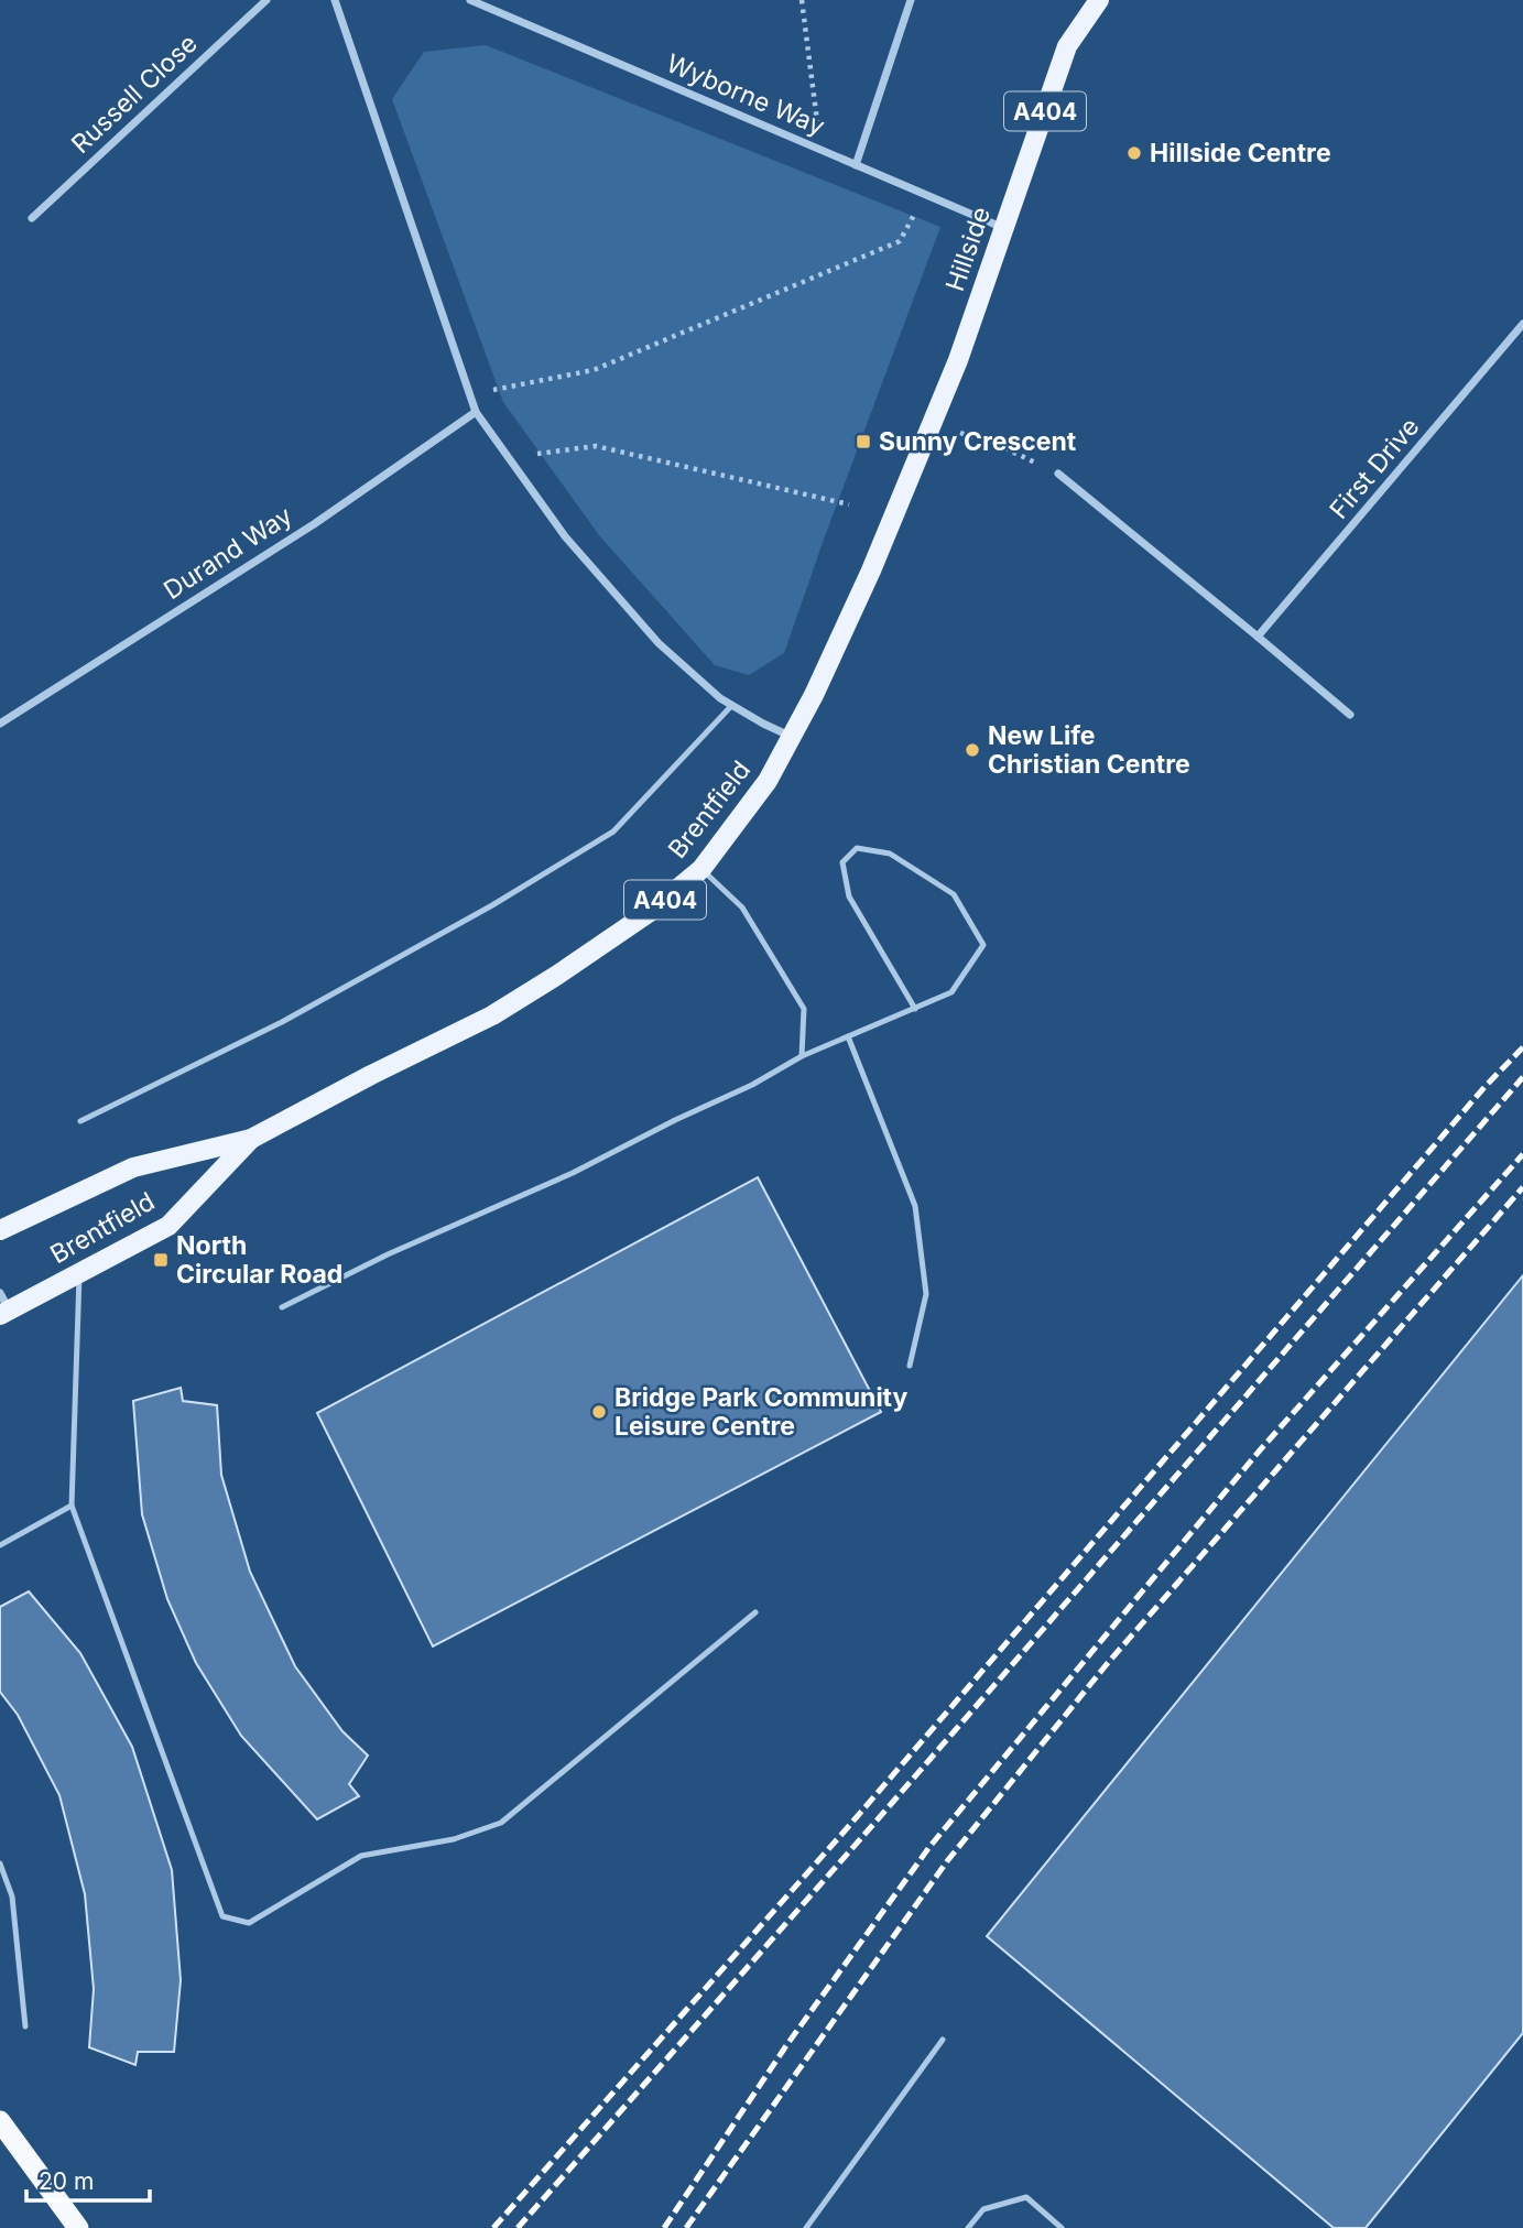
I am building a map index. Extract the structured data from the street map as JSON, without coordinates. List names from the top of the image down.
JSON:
{
  "streets": {
    "main road": ["A404", "Hillside", "Brentfield"],
    "street": [
      "Russell Close",
      "Wyborne Way",
      "First Drive",
      "Durand Way"
    ]
  },
  "crossings": [
    ["Wyborne Way", "Hillside"],
    ["Hillside", "Brentfield"]
  ],
  "places": {
    "other": ["Hillside Centre", "New Life Christian Centre", "Bridge Park Community Leisure Centre"],
    "transit": ["Sunny Crescent", "North Circular Road"]
  },
  "scale_bar": "20 m"
}
